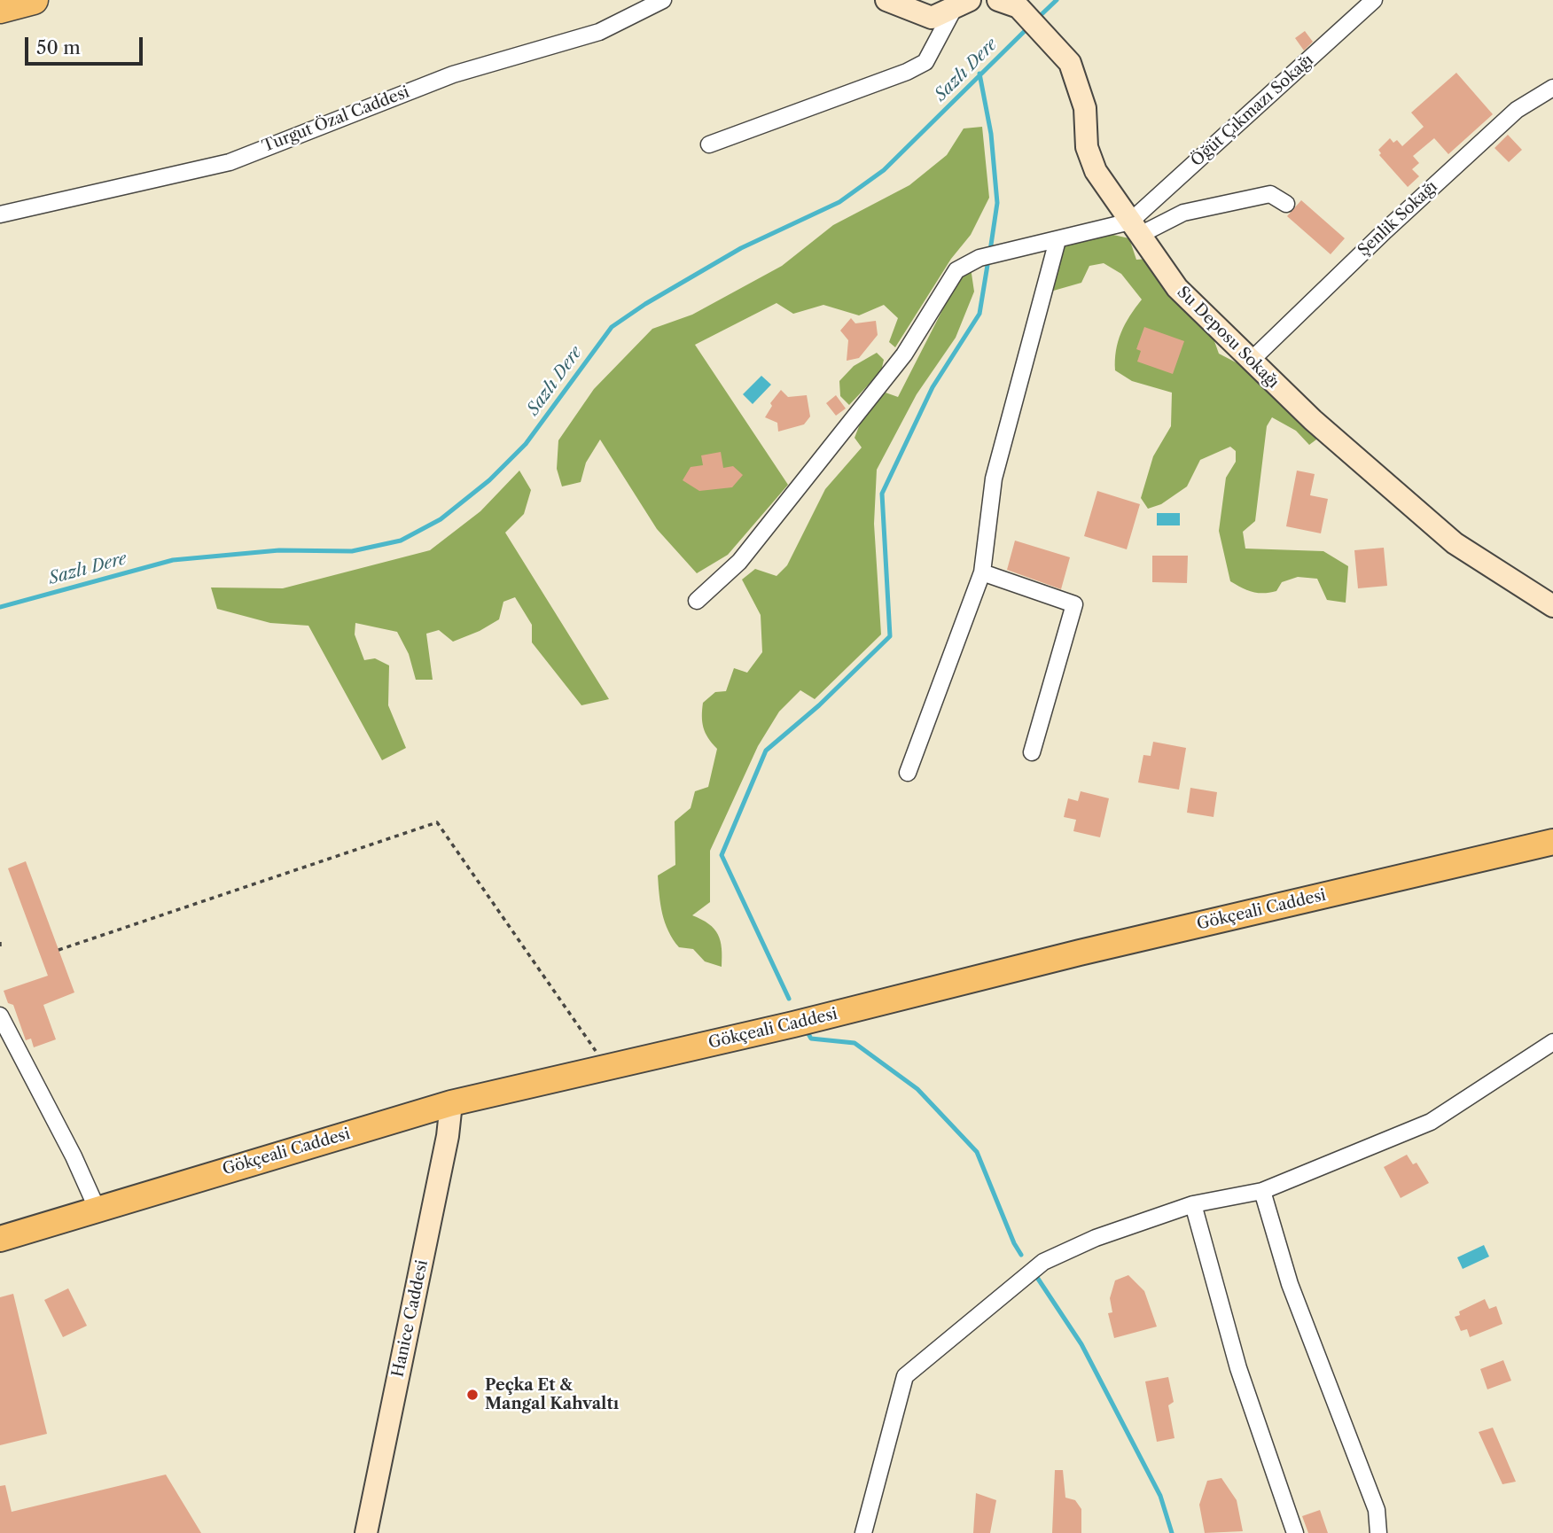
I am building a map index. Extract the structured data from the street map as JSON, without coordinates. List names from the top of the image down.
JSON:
{
  "streets": {
    "main road": ["Gökçeali Caddesi"],
    "street": [
      "Öğüt Çıkmazı Sokağı",
      "Turgut Özal Caddesi",
      "Şenlik Sokağı",
      "Su Deposu Sokağı",
      "Hanice Caddesi"
    ]
  },
  "crossings": [
    ["Öğüt Çıkmazı Sokağı", "Su Deposu Sokağı"],
    ["Şenlik Sokağı", "Su Deposu Sokağı"],
    ["Gökçeali Caddesi", "Hanice Caddesi"]
  ],
  "water": ["Sazlı Dere"],
  "places": ["Peçka Et & Mangal Kahvaltı"],
  "scale_bar": "50 m"
}
